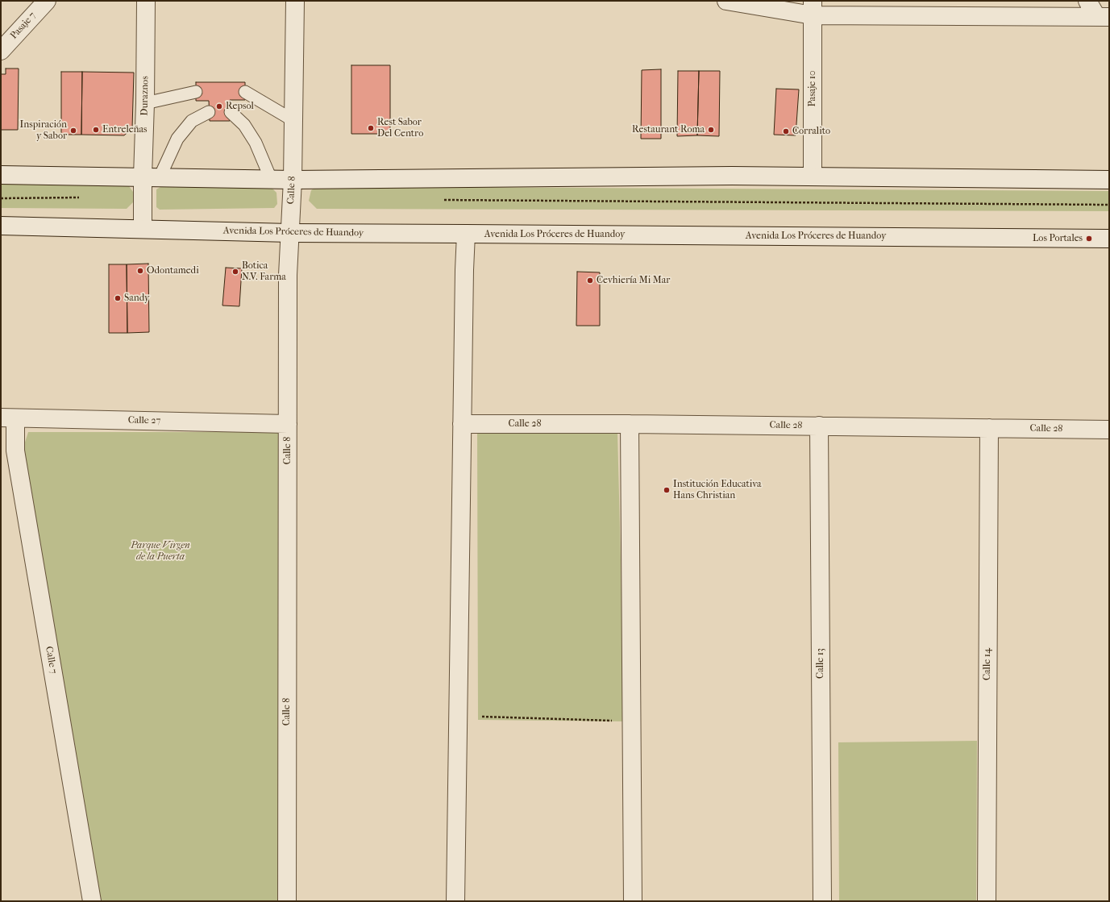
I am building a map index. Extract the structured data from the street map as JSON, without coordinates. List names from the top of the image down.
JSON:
{
  "streets": {
    "street": [
      "Pasaje 7",
      "Pasaje 10",
      "Duraznos",
      "Calle 8",
      "Avenida Los Próceres de Huandoy",
      "Calle 27",
      "Calle 28",
      "Calle 7",
      "Calle 13",
      "Calle 14"
    ]
  },
  "crossings": [
    ["Duraznos", "Avenida Los Próceres de Huandoy"],
    ["Calle 8", "Avenida Los Próceres de Huandoy"],
    ["Calle 8", "Calle 27"],
    ["Calle 27", "Calle 7"],
    ["Calle 28", "Calle 13"],
    ["Calle 28", "Calle 14"]
  ],
  "parks": ["Parque Virgen de la Puerta"],
  "places": [
    "Repsol",
    "Rest Sabor Del Centro",
    "Entreleñas",
    "Restaurant Roma",
    "Inspiración y Sabor",
    "Corralito",
    "Los Portales",
    "Odontamedi",
    "Botica N.V. Farma",
    "Cevhiería Mi Mar",
    "Sandy",
    "Institución Educativa Hans Christian"
  ]
}
